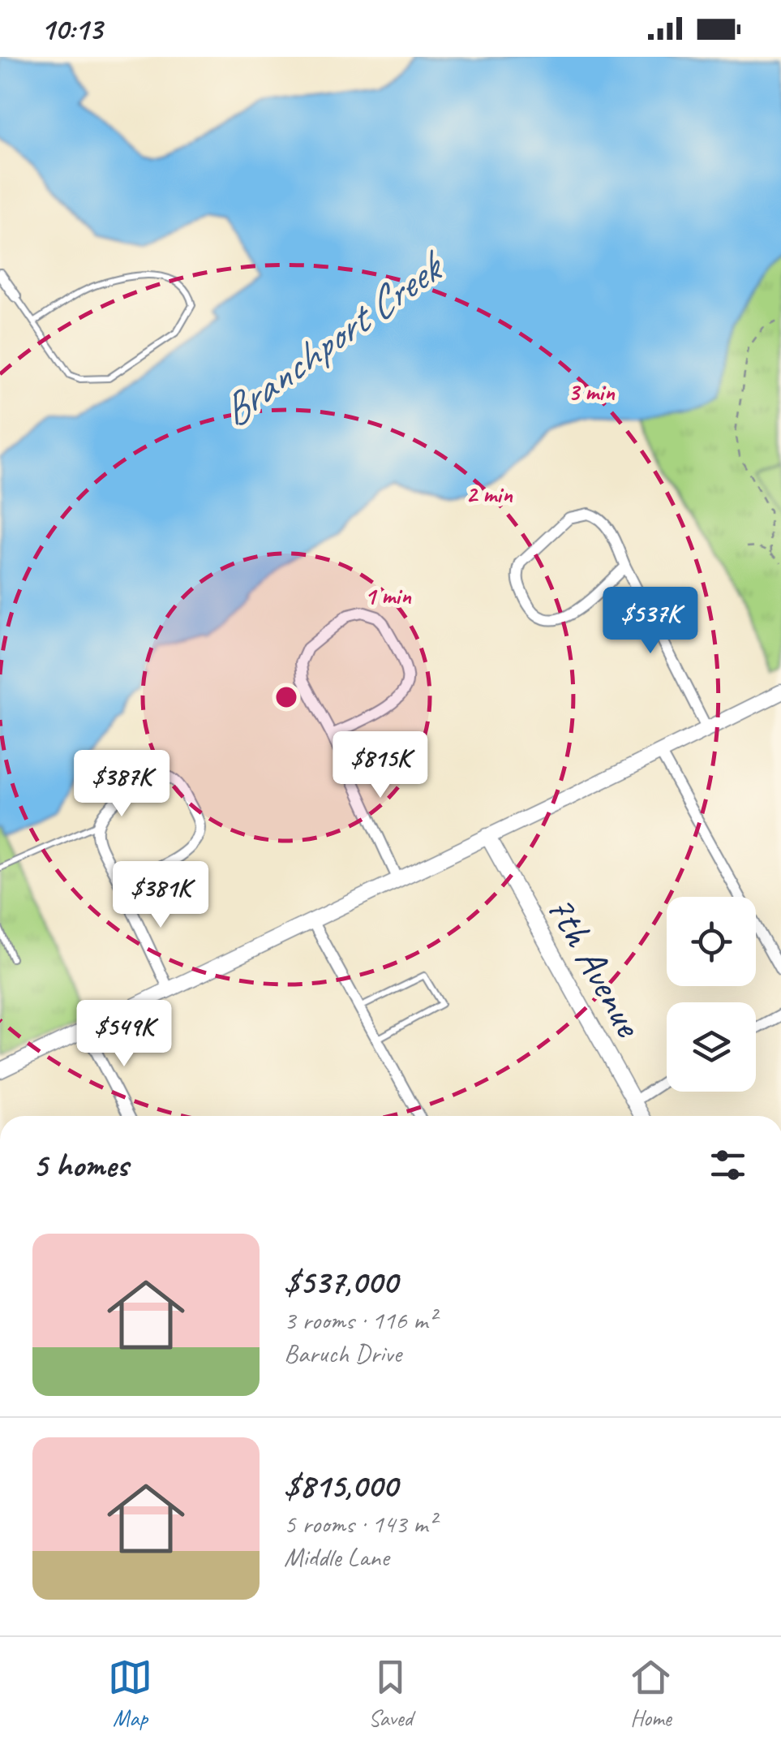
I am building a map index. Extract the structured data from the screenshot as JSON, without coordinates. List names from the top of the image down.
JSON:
{
  "streets": {
    "street": ["7th Avenue"]
  },
  "water": ["Branchport Creek"],
  "page": {
    "status": "10:13",
    "price": [
      "$537K",
      "$815K",
      "$387K",
      "$381K",
      "$549K"
    ],
    "heading": "5 homes",
    "list": [
      {
        "name": "$537,000",
        "note": "3 rooms · 116 m² · Baruch Drive"
      },
      {
        "name": "$815,000",
        "note": "5 rooms · 143 m² · Middle Lane"
      }
    ],
    "tabs": ["Map", "Saved", "Home"]
  },
  "rings": ["3 min", "2 min", "1 min"]
}
